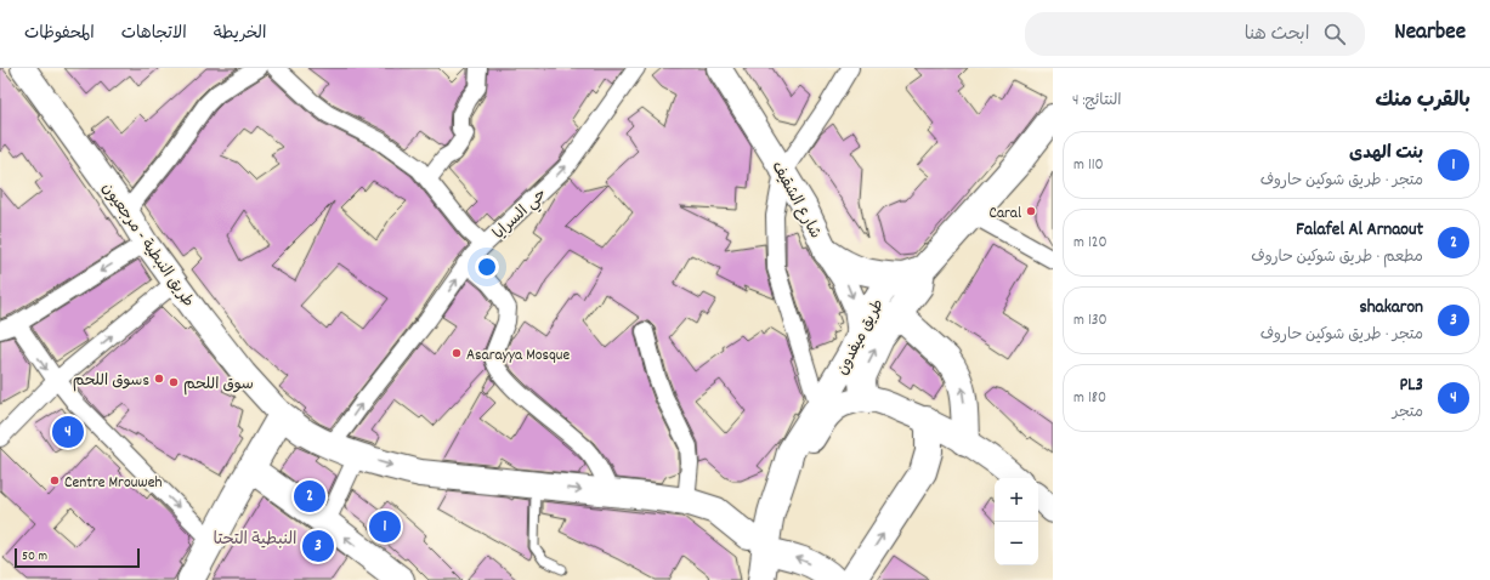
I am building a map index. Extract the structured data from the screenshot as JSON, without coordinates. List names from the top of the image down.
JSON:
{
  "streets": {
    "main road": ["شارع الشقيف", "طريق النبطية - مرجعيون", "طريق ميفدون"],
    "street": ["حي السرايا"]
  },
  "crossings": [
    ["شارع الشقيف", "طريق ميفدون"]
  ],
  "one_way": ["حي السرايا"],
  "districts": ["النبطية التحتا"],
  "places": [
    "Caral",
    "Asarayya Mosque",
    "سوق اللحمs",
    "سوق اللحم",
    "Centre Mrouweh"
  ],
  "scale_bar": "50 m",
  "page": {
    "header": "Nearbee",
    "search": "ابحث هنا",
    "nav": ["الخريطة", "الاتجاهات", "المحفوظات"],
    "heading": ["بالقرب منك", "النتائج: 4"],
    "list": [
      {
        "mark": "1",
        "name": "بنت الهدى",
        "note": "متجر · طريق شوكين حاروف",
        "value": "110 m"
      },
      {
        "mark": "2",
        "name": "Falafel Al Arnaout",
        "note": "مطعم · طريق شوكين حاروف",
        "value": "120 m"
      },
      {
        "mark": "3",
        "name": "shakaron",
        "note": "متجر · طريق شوكين حاروف",
        "value": "130 m"
      },
      {
        "mark": "4",
        "name": "PL3",
        "note": "متجر",
        "value": "180 m"
      }
    ],
    "pins": [
      "4",
      "2",
      "1",
      "3"
    ],
    "map_buttons": ["+", "−"],
    "scale": "50 m"
  }
}
